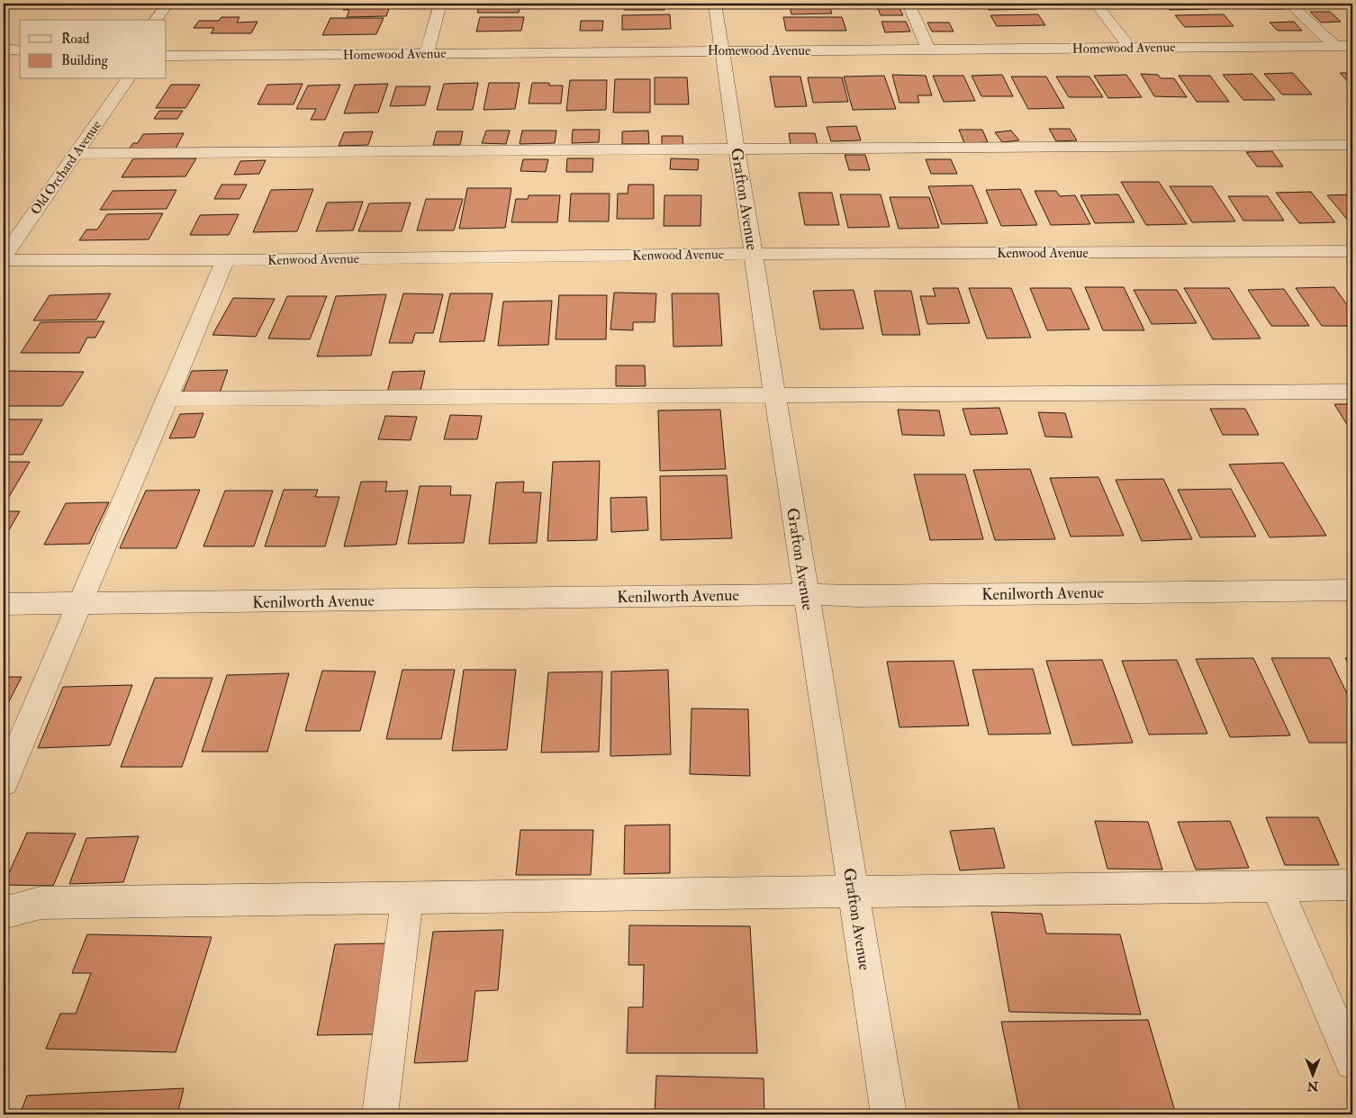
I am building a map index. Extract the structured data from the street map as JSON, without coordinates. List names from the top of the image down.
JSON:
{
  "streets": {
    "street": [
      "Homewood Avenue",
      "Old Orchard Avenue",
      "Grafton Avenue",
      "Kenwood Avenue",
      "Kenilworth Avenue"
    ]
  },
  "crossings": [
    ["Homewood Avenue", "Grafton Avenue"],
    ["Grafton Avenue", "Kenwood Avenue"],
    ["Grafton Avenue", "Kenilworth Avenue"]
  ],
  "legend": ["Road", "Building"],
  "north": "bottom"
}
